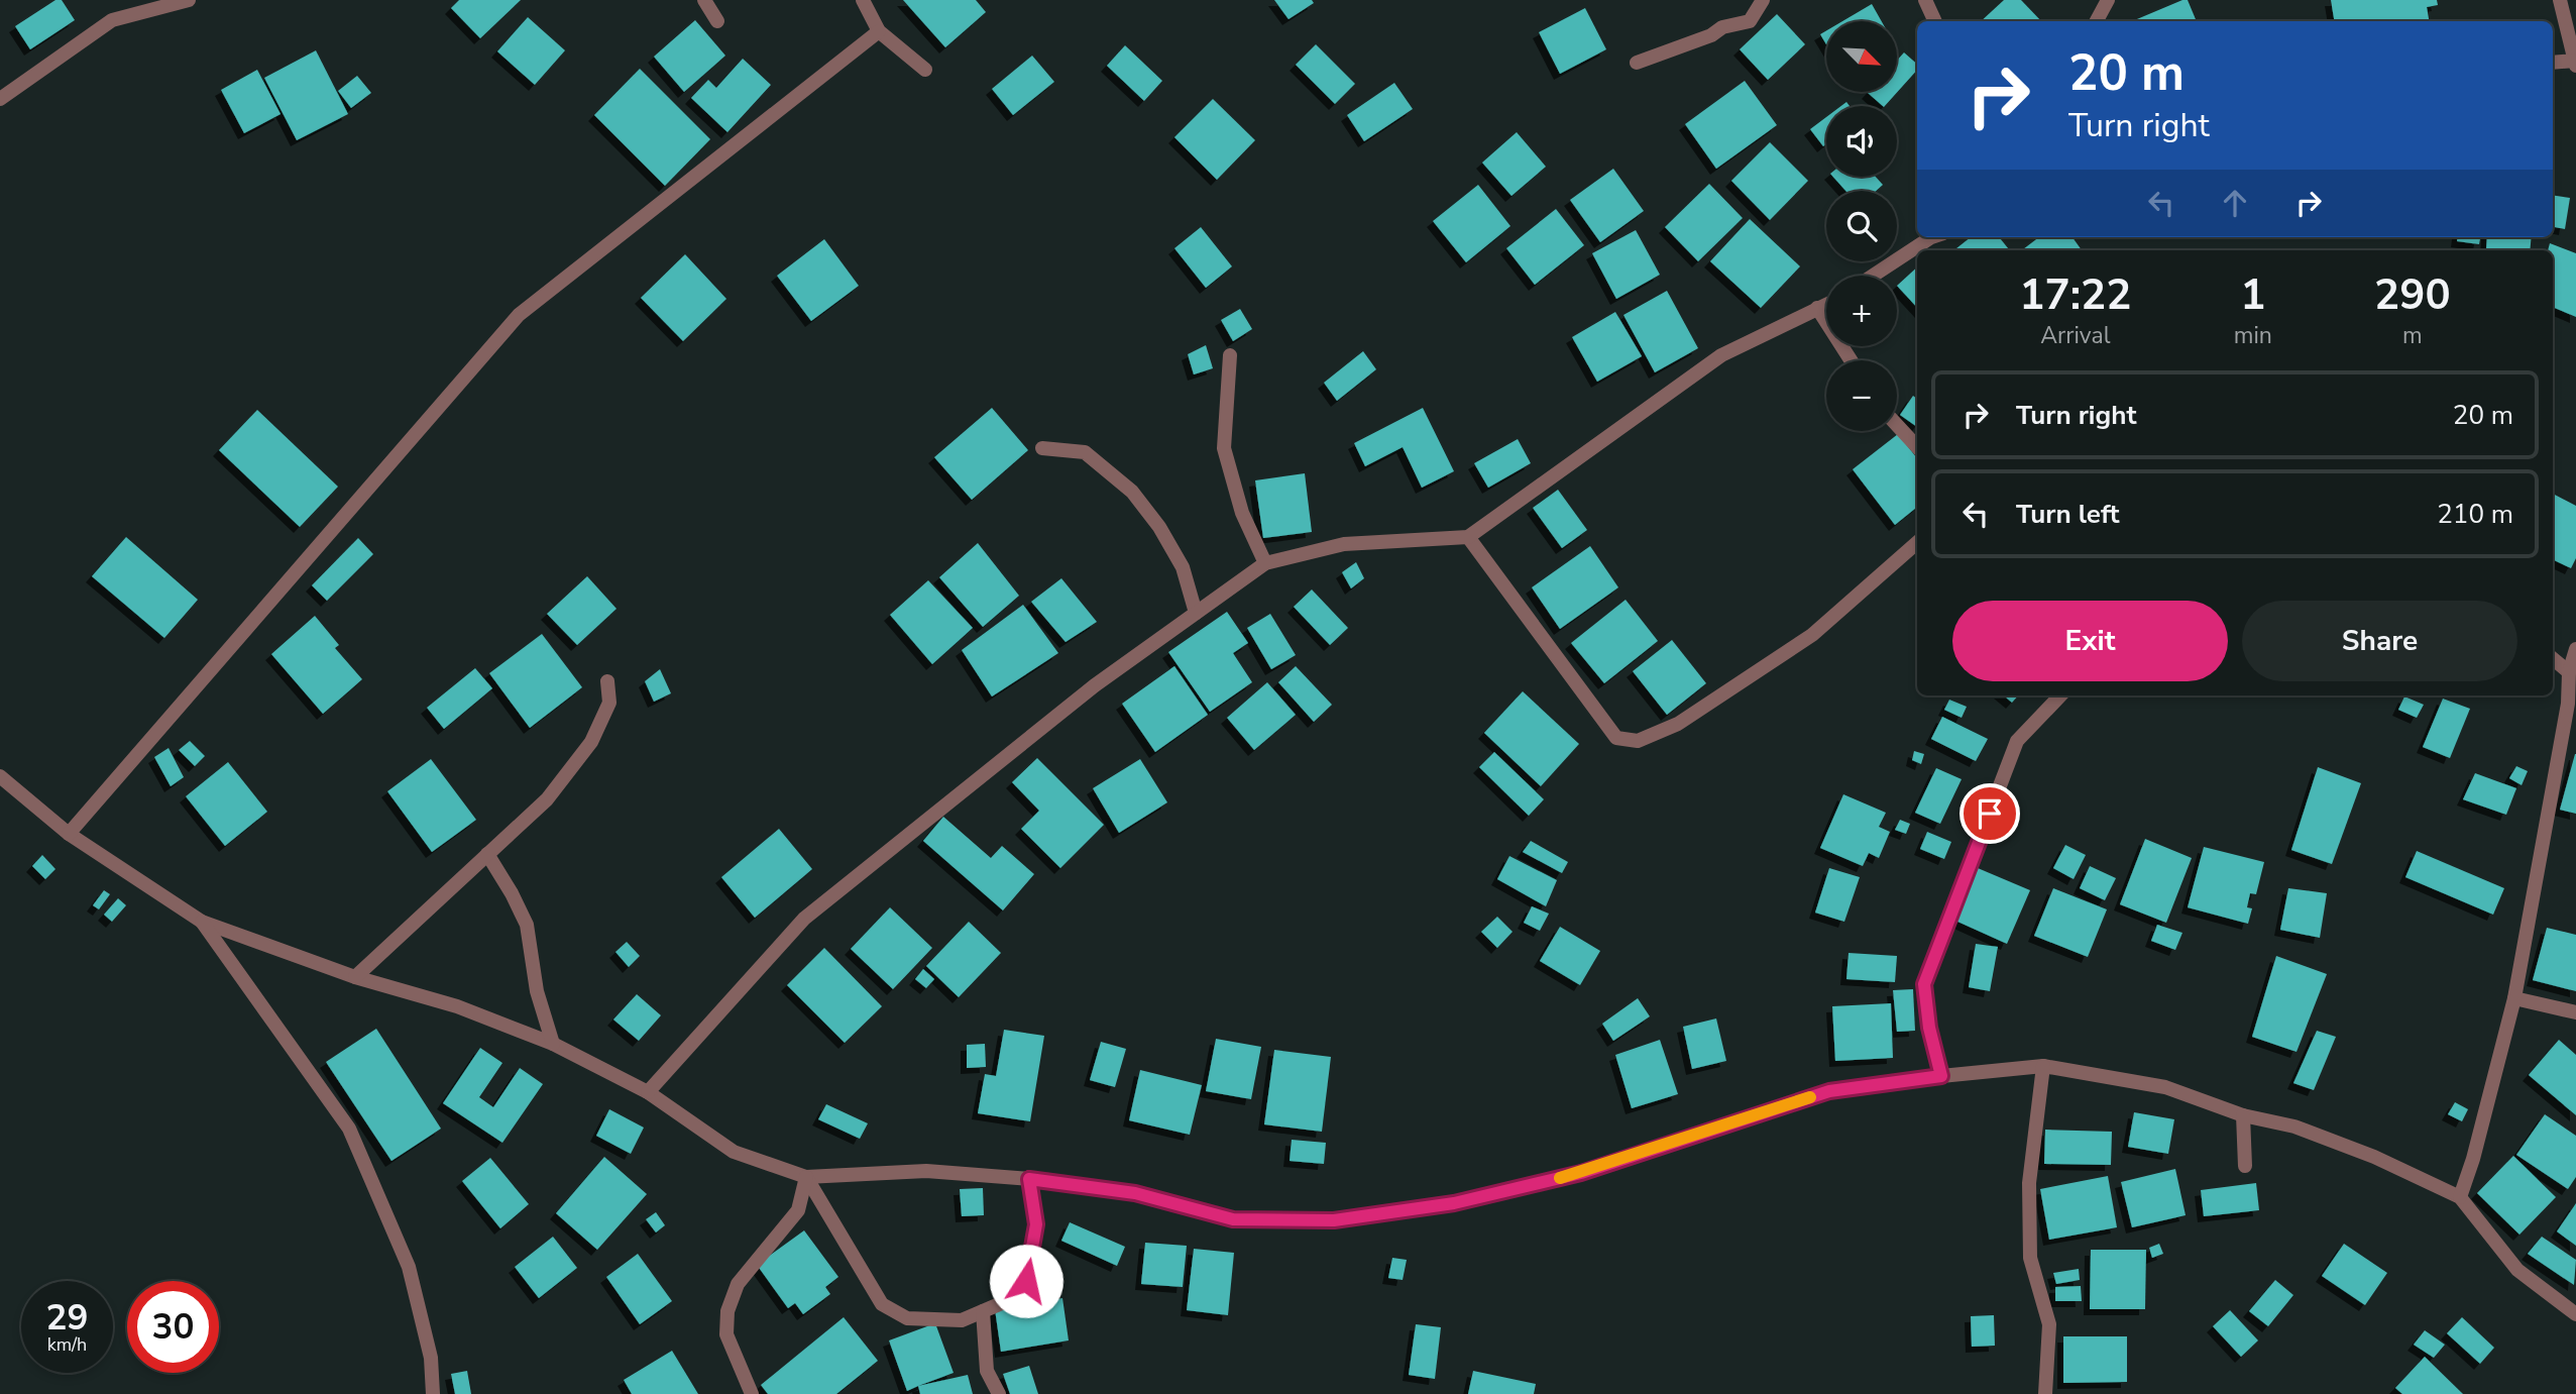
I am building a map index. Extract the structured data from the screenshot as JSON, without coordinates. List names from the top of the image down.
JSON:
{
  "north": "bottom right",
  "page": {
    "map_buttons": ["+", "−"],
    "turn": ["20 m", "Turn right"],
    "eta": [
      "17:22",
      "Arrival",
      "1",
      "min",
      "290",
      "m"
    ],
    "list": [
      {
        "name": "Turn right",
        "value": "20 m"
      },
      {
        "name": "Turn left",
        "value": "210 m"
      }
    ],
    "buttons": ["Exit", "Share"],
    "speed": "29 km/h",
    "limit": "30"
  }
}
